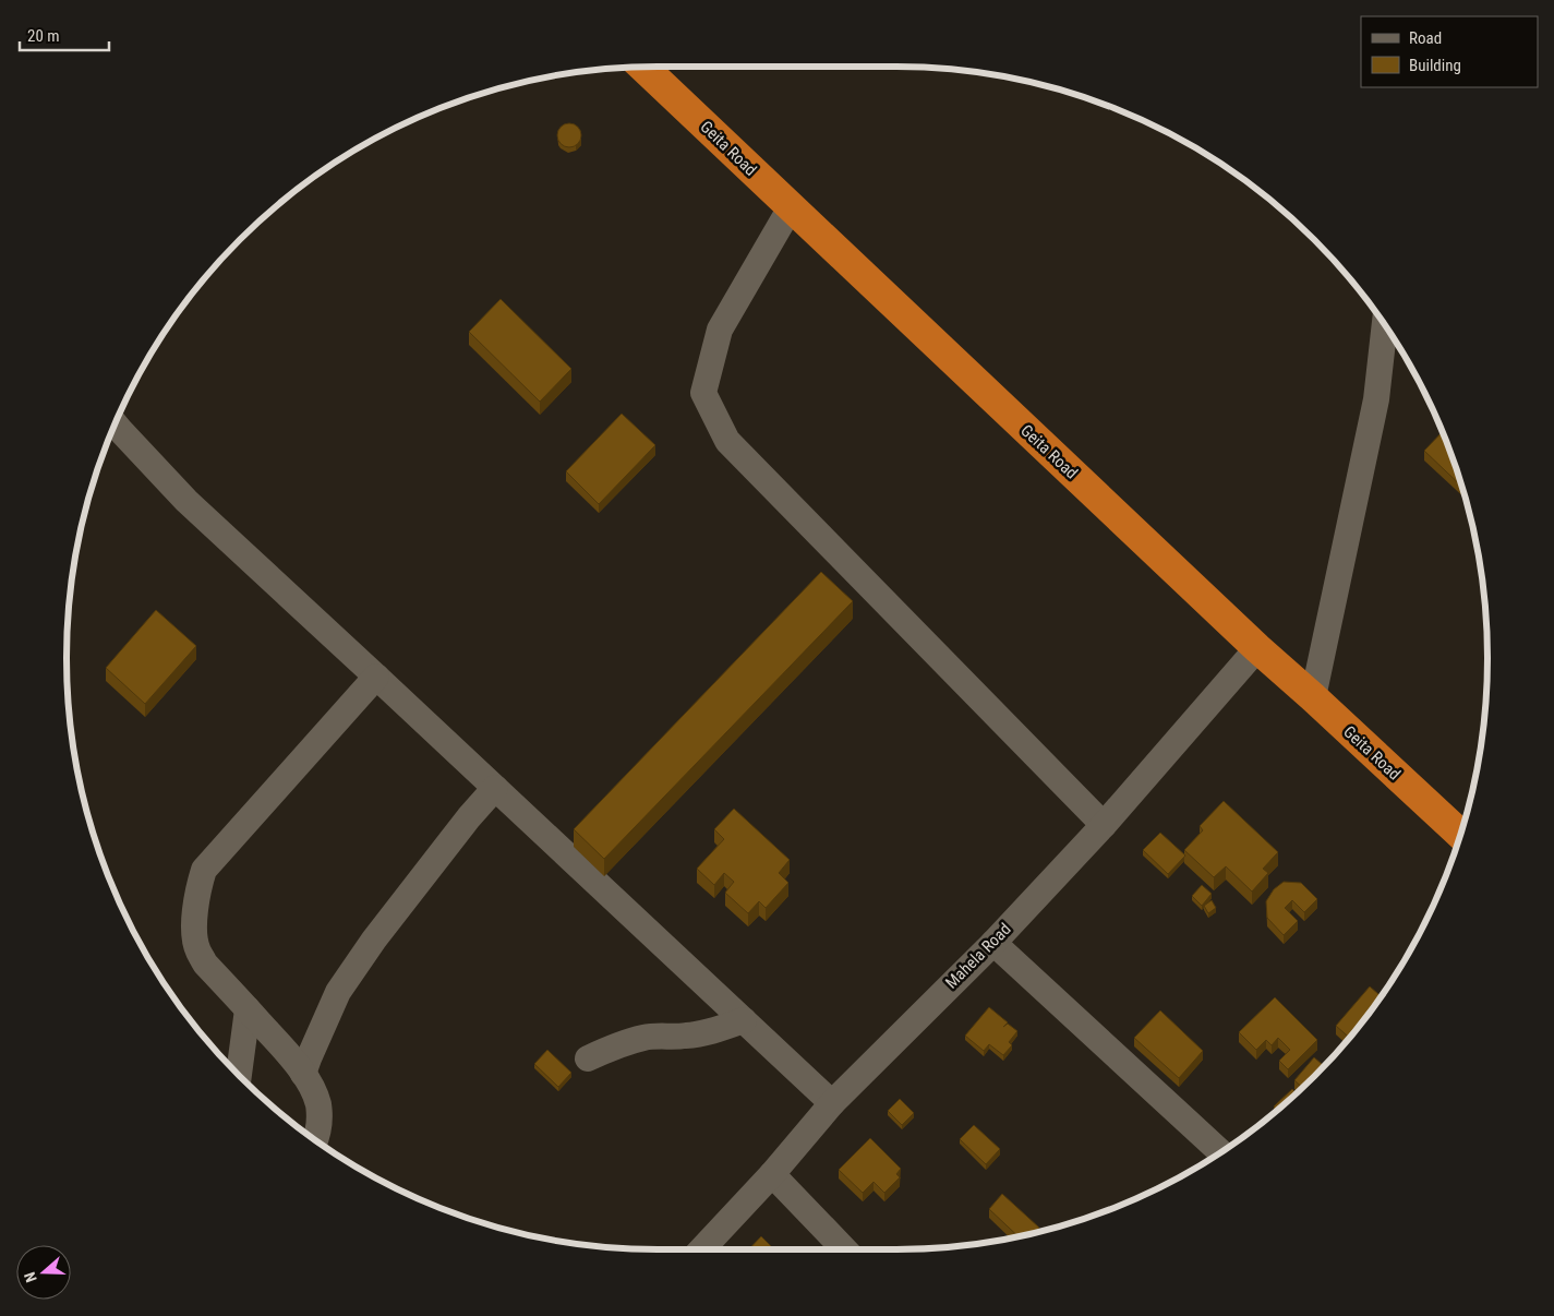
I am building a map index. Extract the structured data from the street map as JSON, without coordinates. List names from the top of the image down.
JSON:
{
  "streets": {
    "highway": ["Geita Road"],
    "street": ["Mahela Road"]
  },
  "crossings": [
    ["Geita Road", "Mahela Road"]
  ],
  "legend": ["Road", "Building"],
  "scale_bar": "20 m",
  "north": "left"
}
